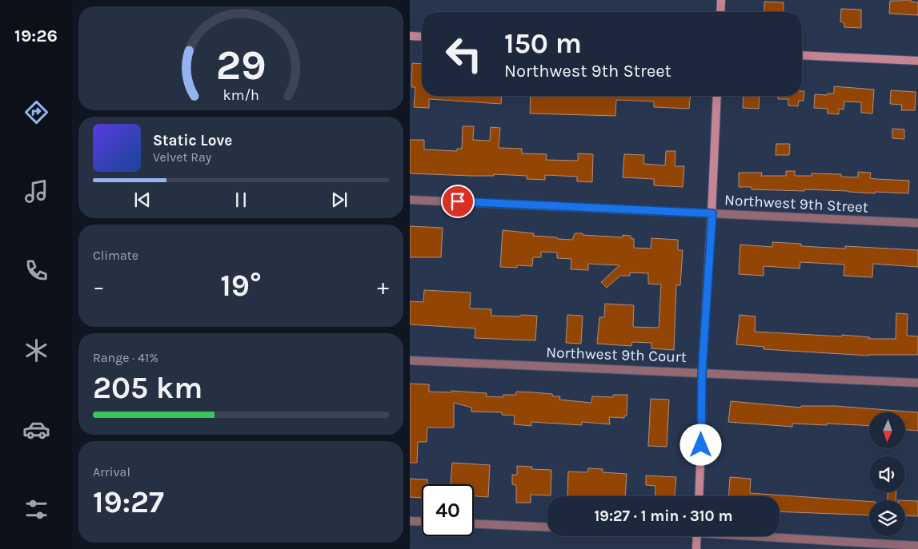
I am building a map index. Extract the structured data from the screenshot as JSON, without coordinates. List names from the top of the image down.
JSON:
{
  "streets": {
    "street": ["Northwest 9th Street", "Northwest 9th Court"]
  },
  "north": "bottom",
  "page": {
    "tabs": "19:26",
    "turn": ["150 m", "Northwest 9th Street"],
    "song": ["Static Love", "Velvet Ray"],
    "tile": [
      "Climate",
      ["Range · 41%", "205 km"],
      ["Arrival", "19:27"]
    ],
    "heat": ["−", "19°", "+"],
    "limit": "40",
    "trip": "19:27 · 1 min · 310 m",
    "gauge": ["29", "km/h"]
  }
}
